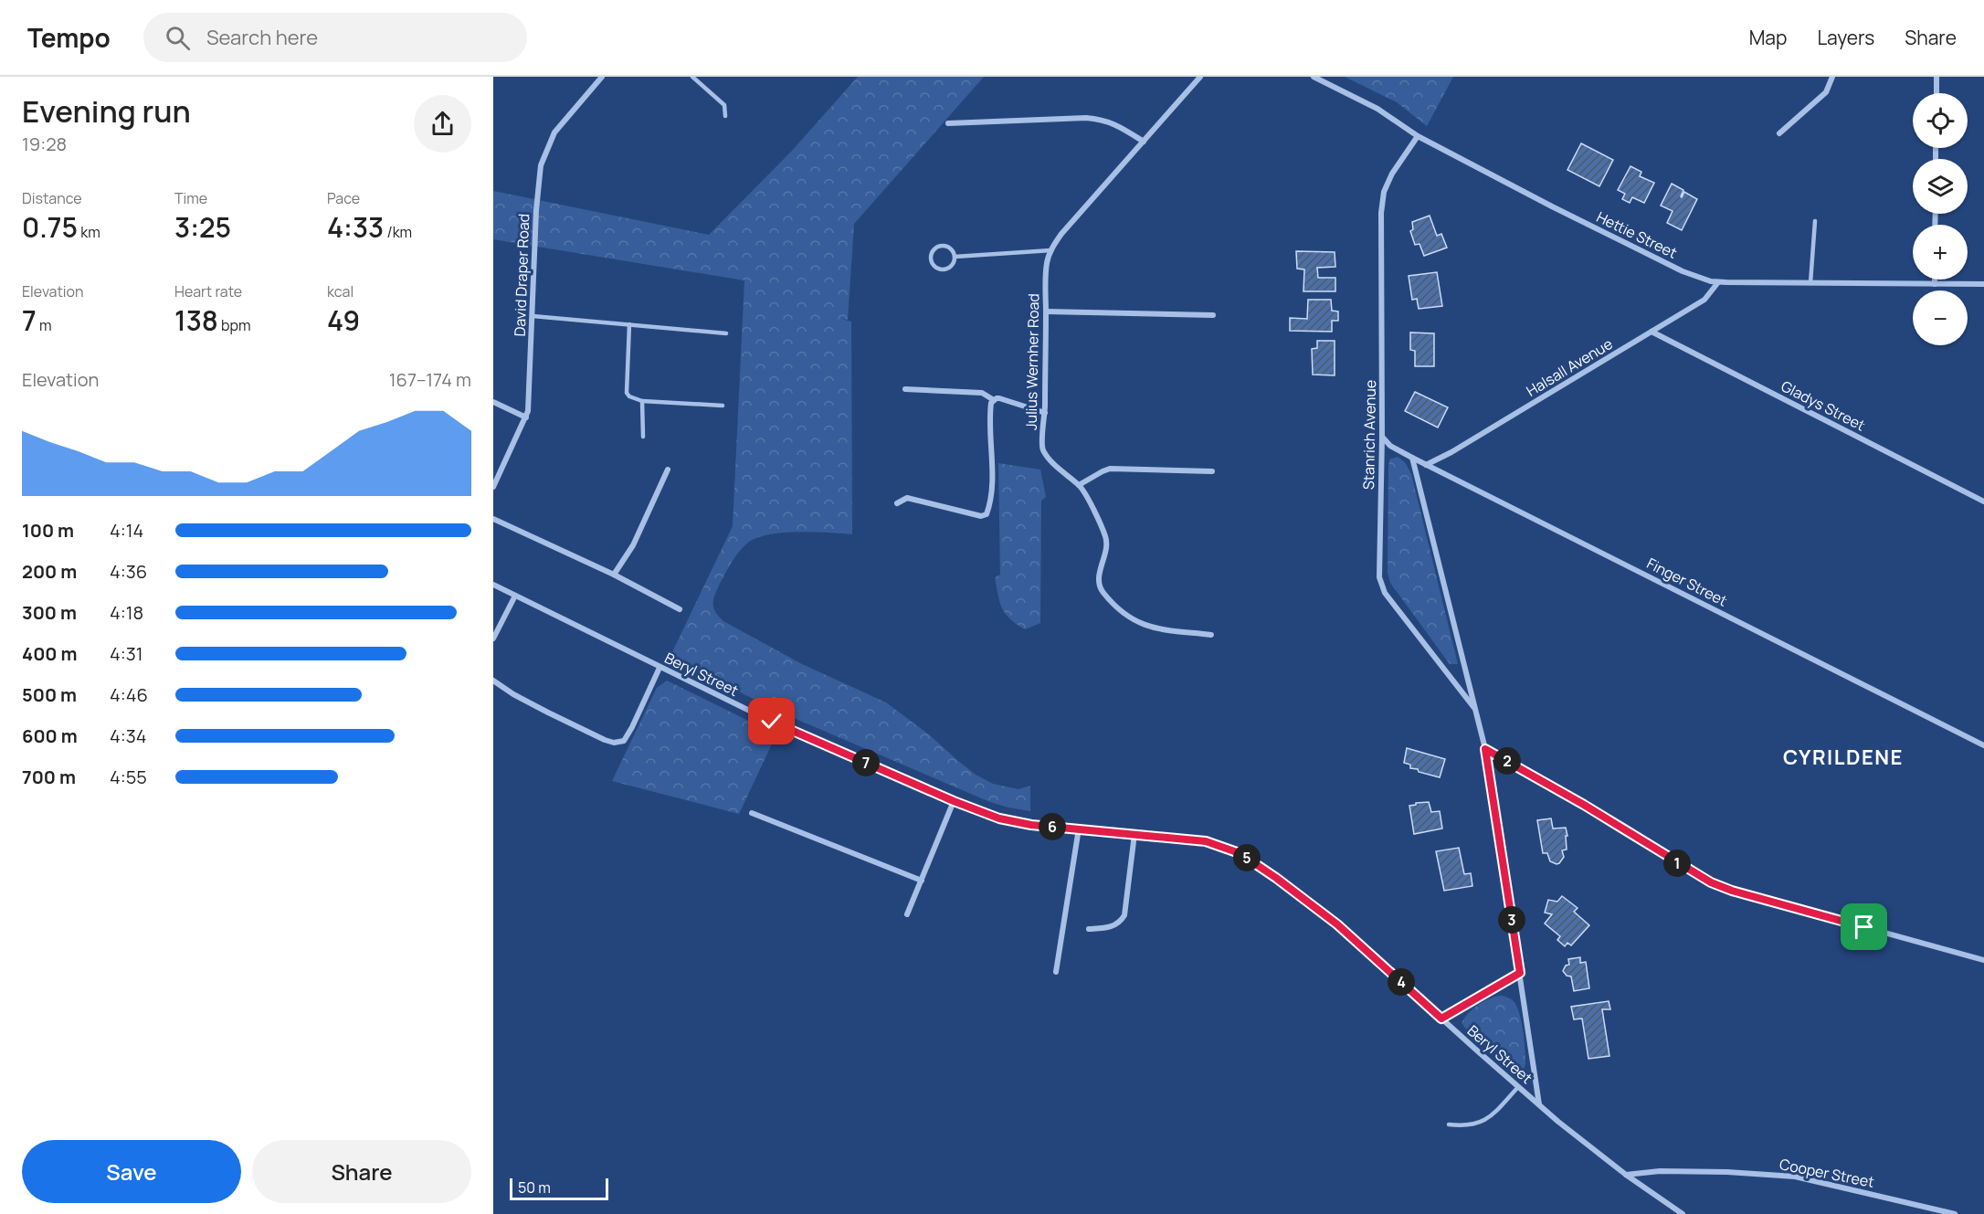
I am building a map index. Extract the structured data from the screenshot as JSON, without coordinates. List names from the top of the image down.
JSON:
{
  "streets": {
    "street": [
      "Hettie Street",
      "David Draper Road",
      "Julius Wernher Road",
      "Halsall Avenue",
      "Gladys Street",
      "Stanrich Avenue",
      "Finger Street",
      "Beryl Street",
      "Cooper Street"
    ]
  },
  "crossings": [
    ["Hettie Street", "Halsall Avenue"],
    ["Hettie Street", "Stanrich Avenue"],
    ["Halsall Avenue", "Gladys Street"],
    ["Halsall Avenue", "Finger Street"],
    ["Stanrich Avenue", "Finger Street"],
    ["Stanrich Avenue", "Beryl Street"],
    ["Beryl Street", "Cooper Street"]
  ],
  "districts": ["CYRILDENE"],
  "scale_bar": "50 m",
  "page": {
    "header": "Tempo",
    "search": "Search here",
    "nav": ["Map", "Layers", "Share"],
    "heading": ["Evening run", "19:28"],
    "map_buttons": ["+", "−"],
    "stats": [
      ["Distance", "0.75 km"],
      ["Time", "3:25"],
      ["Pace", "4:33 /km"],
      ["Elevation", "7 m"],
      ["Heart rate", "138 bpm"],
      ["kcal", "49"]
    ],
    "chart": ["Elevation", "167–174 m"],
    "list": [
      {
        "name": "100 m",
        "note": "4:14"
      },
      {
        "name": "200 m",
        "note": "4:36"
      },
      {
        "name": "300 m",
        "note": "4:18"
      },
      {
        "name": "400 m",
        "note": "4:31"
      },
      {
        "name": "500 m",
        "note": "4:46"
      },
      {
        "name": "600 m",
        "note": "4:34"
      },
      {
        "name": "700 m",
        "note": "4:55"
      }
    ],
    "pins": [
      "2",
      "7",
      "6",
      "5",
      "1",
      "3",
      "4"
    ],
    "buttons": ["Save", "Share"],
    "scale": "50 m"
  }
}
